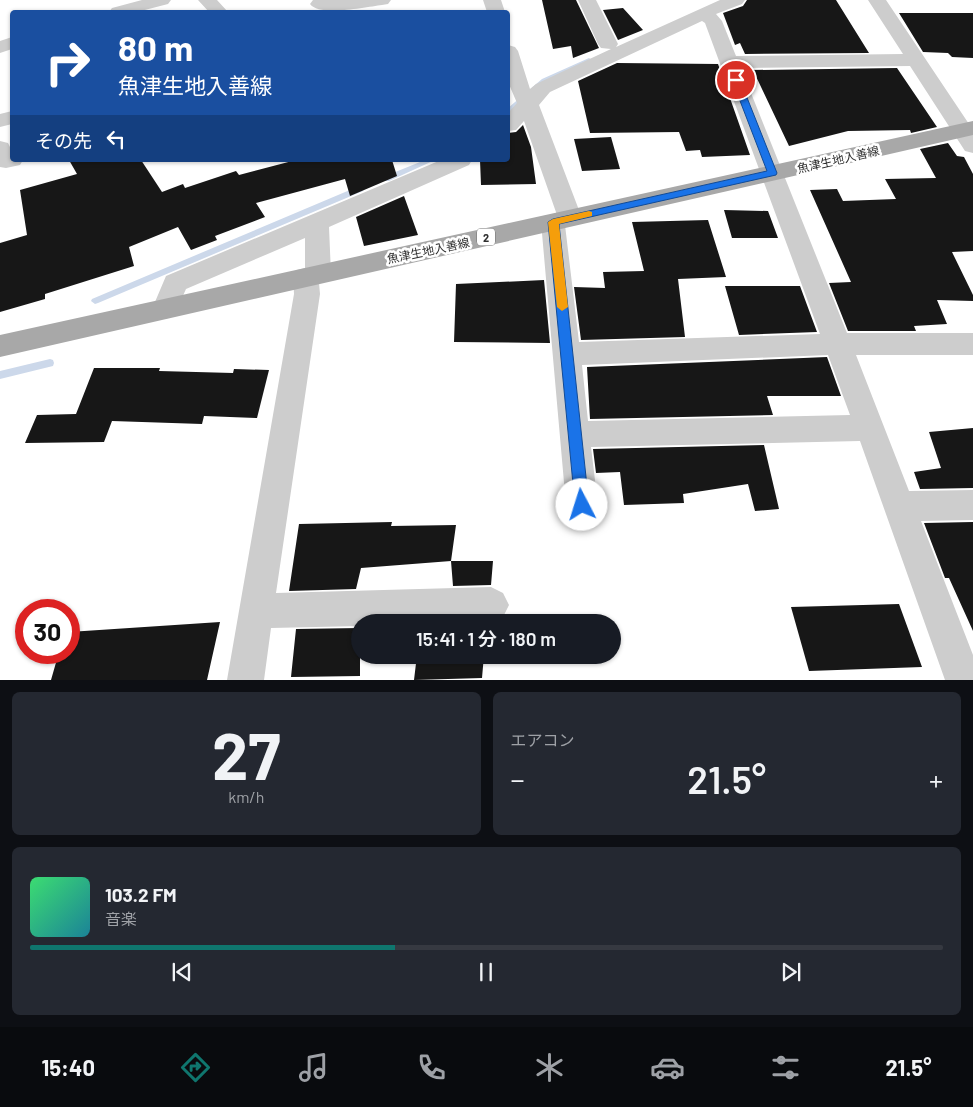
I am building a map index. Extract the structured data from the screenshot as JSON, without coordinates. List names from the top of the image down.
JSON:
{
  "streets": {
    "main road": ["魚津生地入善線", "2"]
  },
  "page": {
    "turn": ["80 m", "魚津生地入善線"],
    "then": "その先",
    "limit": "30",
    "trip": "15:41 · 1 分 · 180 m",
    "tile": [
      ["27", "km/h"],
      "エアコン"
    ],
    "heat": ["−", "21.5°", "+"],
    "song": ["103.2 FM", "音楽"],
    "tabs": ["15:40", "21.5°"]
  }
}
